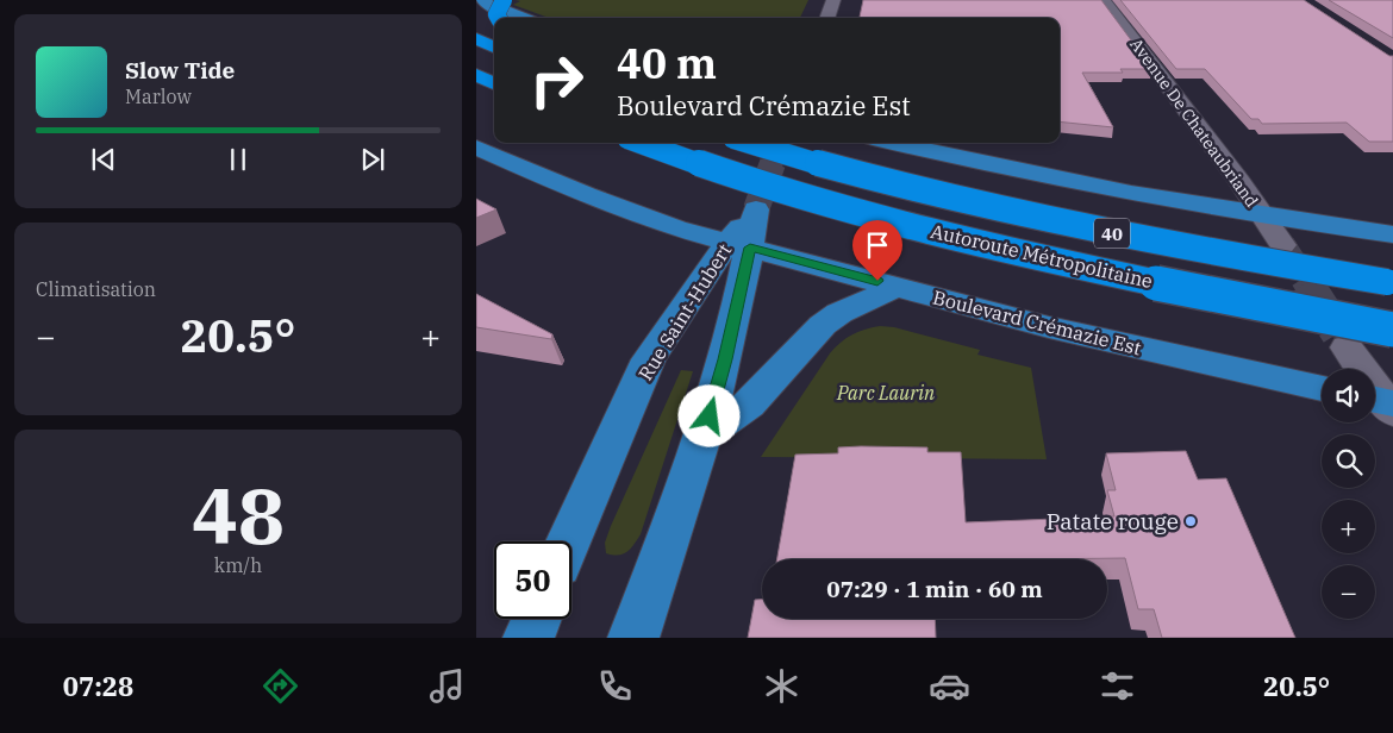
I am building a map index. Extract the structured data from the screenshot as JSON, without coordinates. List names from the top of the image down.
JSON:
{
  "streets": {
    "highway": ["40", "Autoroute Métropolitaine"],
    "main road": ["Rue Saint-Hubert", "Boulevard Crémazie Est"],
    "street": ["Avenue De Chateaubriand"]
  },
  "crossings": [
    ["Rue Saint-Hubert", "Boulevard Crémazie Est"]
  ],
  "parks": ["Parc Laurin"],
  "places": ["Patate rouge"],
  "page": {
    "turn": ["40 m", "Boulevard Crémazie Est"],
    "song": ["Slow Tide", "Marlow"],
    "tile": [
      "Climatisation",
      ["48", "km/h"]
    ],
    "heat": ["−", "20.5°", "+"],
    "map_buttons": ["+", "−"],
    "limit": "50",
    "trip": "07:29 · 1 min · 60 m",
    "tabs": ["07:28", "20.5°"]
  }
}
